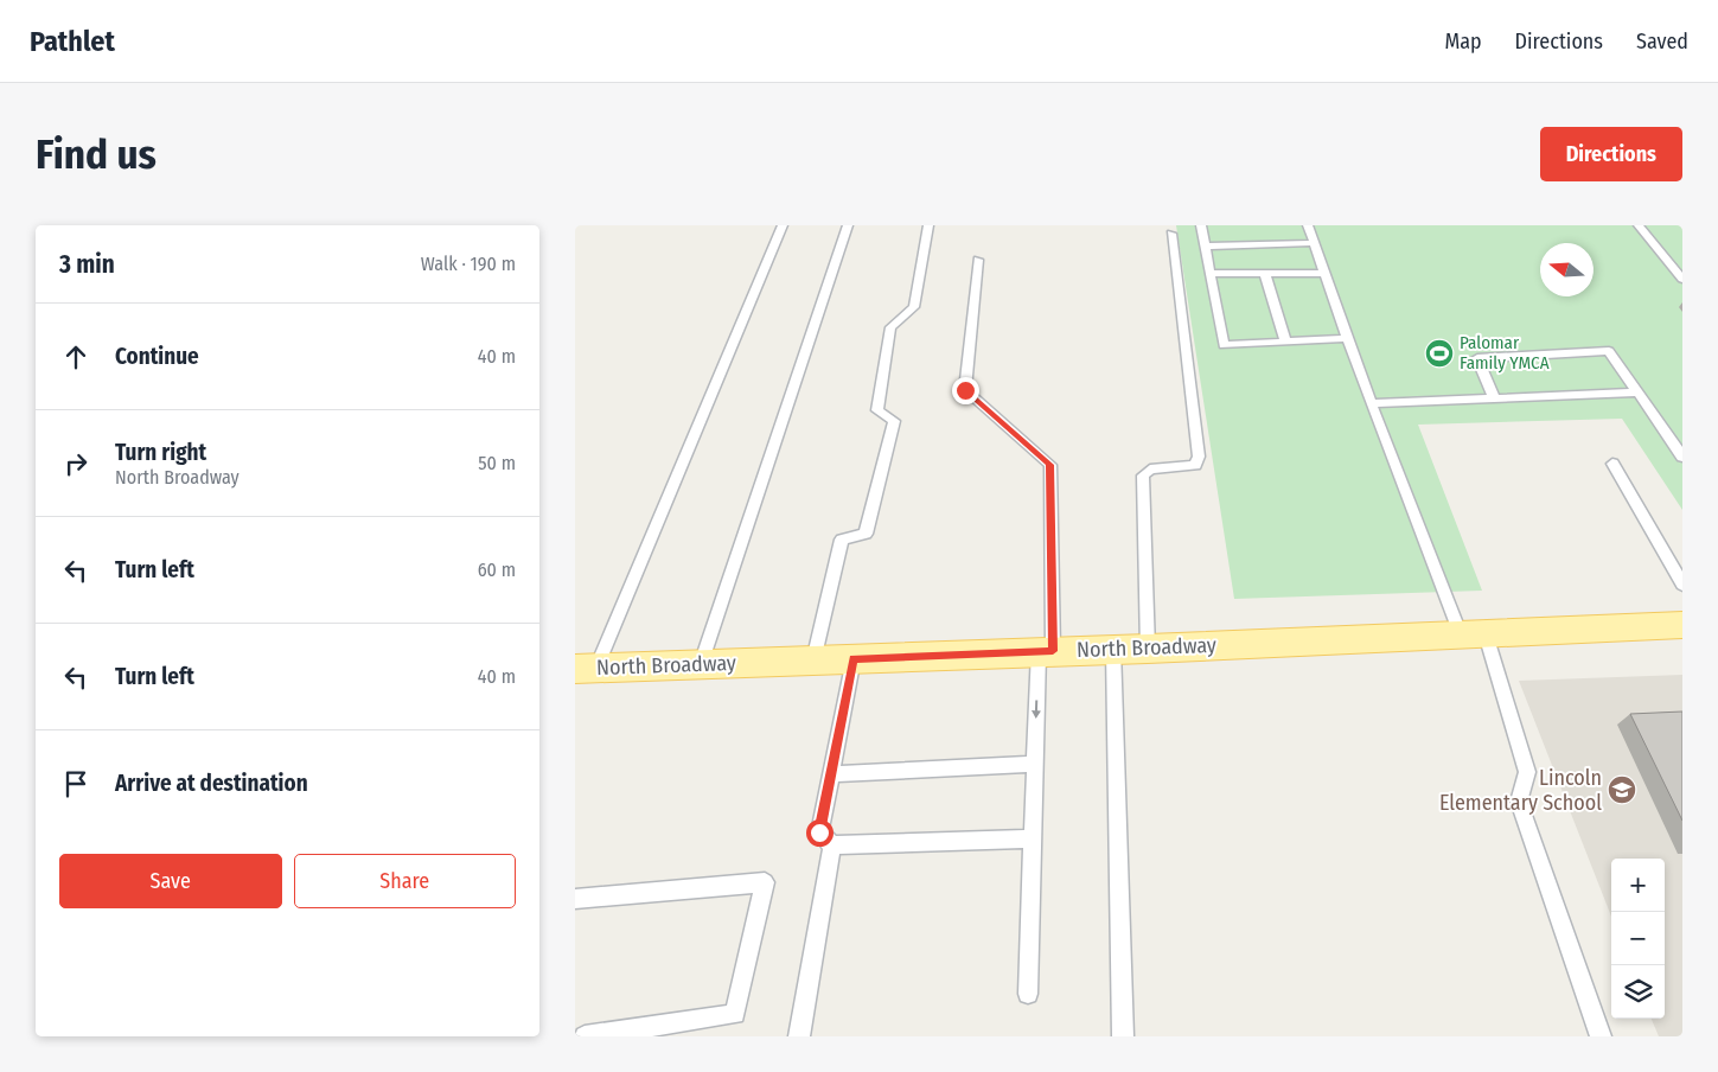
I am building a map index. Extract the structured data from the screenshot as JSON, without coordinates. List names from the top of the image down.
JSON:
{
  "streets": {
    "main road": ["North Broadway"]
  },
  "places": {
    "sports": ["Palomar Family YMCA"],
    "school or university": ["Lincoln Elementary School"]
  },
  "north": "left",
  "page": {
    "header": "Pathlet",
    "nav": ["Map", "Directions", "Saved"],
    "buttons": [
      "Directions",
      ["Save", "Share"]
    ],
    "title": "Find us",
    "heading": ["3 min", "Walk · 190 m"],
    "list": [
      ["Continue", "40 m"],
      ["Turn right", "North Broadway", "50 m"],
      ["Turn left", "60 m"],
      ["Turn left", "40 m"],
      "Arrive at destination"
    ],
    "map_buttons": ["+", "−"]
  }
}
